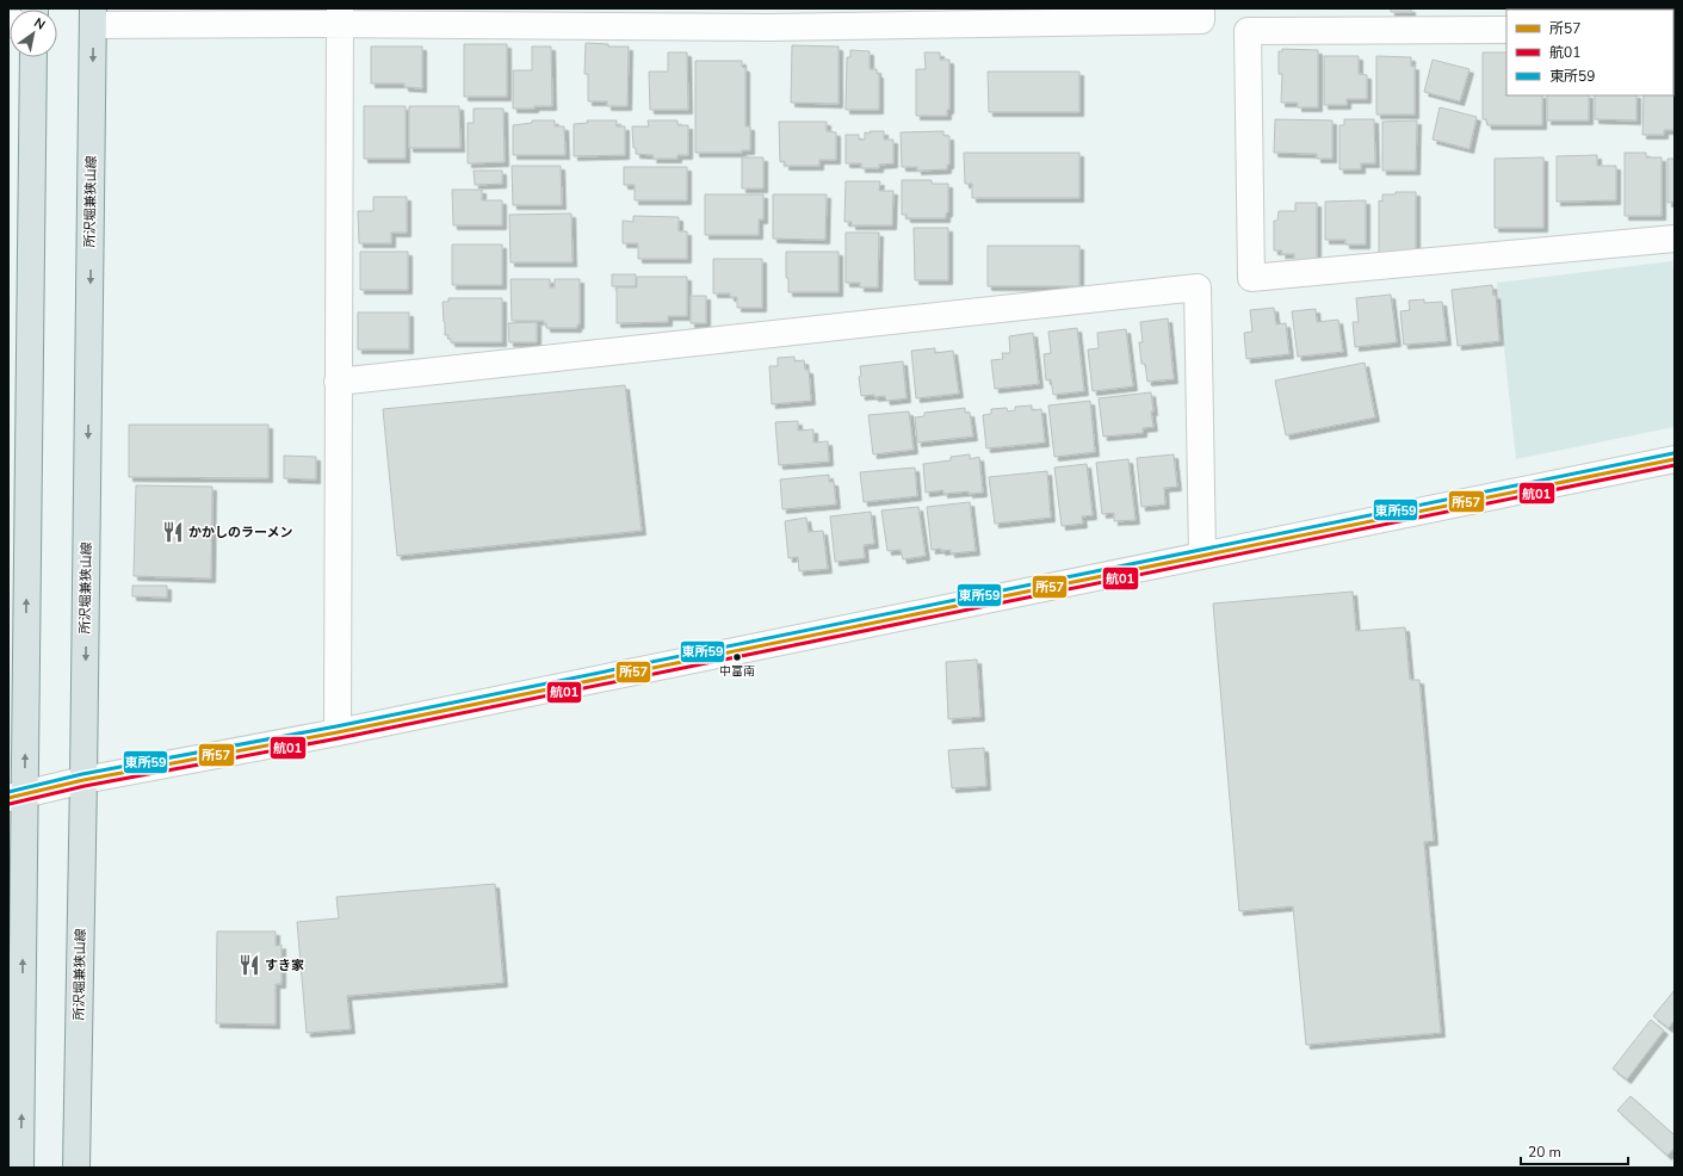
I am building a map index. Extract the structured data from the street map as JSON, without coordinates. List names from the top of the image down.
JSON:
{
  "streets": {
    "main road": ["所沢堀兼狭山線"]
  },
  "places": {
    "restaurant": ["かかしのラーメン", "すき家"],
    "other": ["中富南"]
  },
  "lines": ["transit line 東所59", "transit line 所57", "transit line 航01"],
  "legend": ["所57", "航01", "東所59"],
  "scale_bar": "20 m",
  "north": "top right"
}
